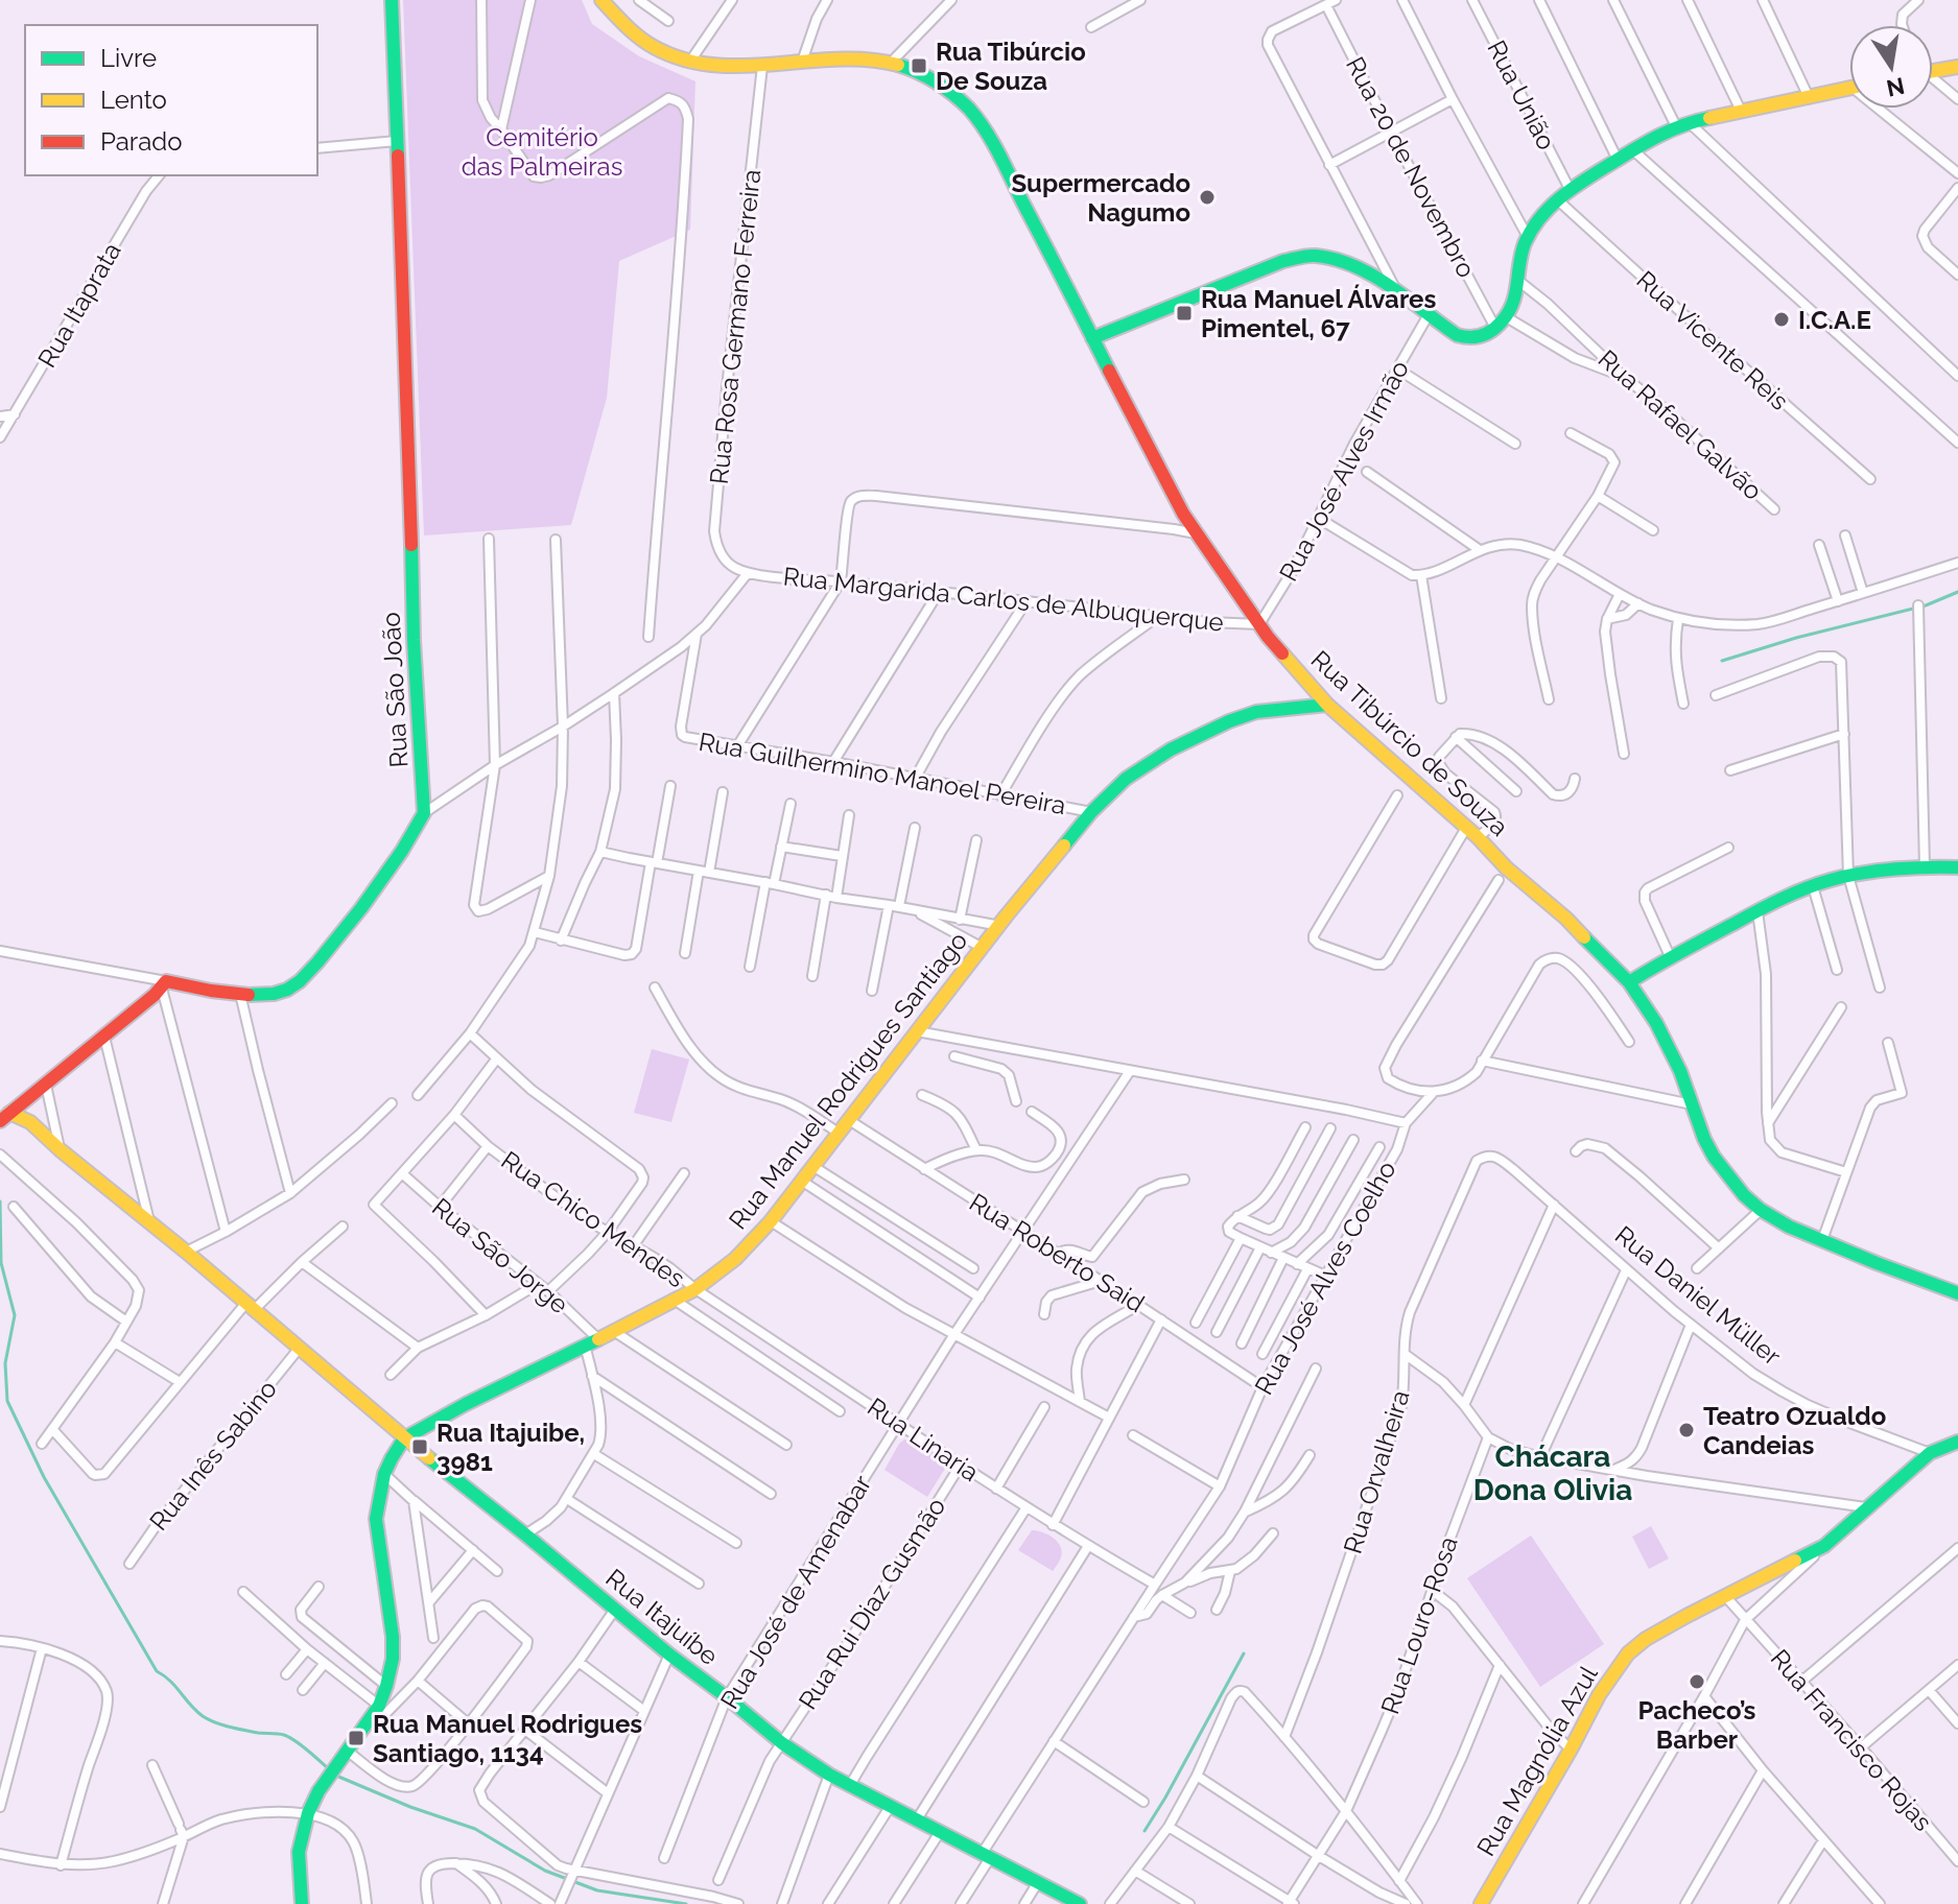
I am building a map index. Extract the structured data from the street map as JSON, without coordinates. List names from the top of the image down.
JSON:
{
  "streets": {
    "main road": [
      "Rua São João",
      "Rua Tibúrcio de Souza",
      "Rua Manuel Rodrigues Santiago",
      "Rua Itajuíbe",
      "Rua Magnólia Azul"
    ],
    "street": [
      "Rua União",
      "Rua 20 de Novembro",
      "Rua Itaprata",
      "Rua Rosa Germano Ferreira",
      "Rua Vicente Reis",
      "Rua Rafael Galvão",
      "Rua José Alves Irmão",
      "Rua Margarida Carlos de Albuquerque",
      "Rua Guilhermino Manoel Pereira",
      "Rua Chico Mendes",
      "Rua Roberto Said",
      "Rua São Jorge",
      "Rua José Alves Coelho",
      "Rua Daniel Müller",
      "Rua Linaria",
      "Rua Inês Sabino",
      "Rua Orvalheira",
      "Rua José de Amenabar",
      "Rua Rui Diaz Gusmão",
      "Rua Louro-Rosa",
      "Rua Francisco Rojas"
    ]
  },
  "crossings": [
    ["Rua Rosa Germano Ferreira", "Rua Margarida Carlos de Albuquerque"],
    ["Rua Rosa Germano Ferreira", "Rua Tibúrcio de Souza"],
    ["Rua José Alves Irmão", "Rua Margarida Carlos de Albuquerque"],
    ["Rua José Alves Irmão", "Rua Tibúrcio de Souza"],
    ["Rua Margarida Carlos de Albuquerque", "Rua Tibúrcio de Souza"],
    ["Rua Tibúrcio de Souza", "Rua Manuel Rodrigues Santiago"],
    ["Rua Guilhermino Manoel Pereira", "Rua Manuel Rodrigues Santiago"],
    ["Rua Manuel Rodrigues Santiago", "Rua Chico Mendes"],
    ["Rua Manuel Rodrigues Santiago", "Rua Roberto Said"],
    ["Rua Manuel Rodrigues Santiago", "Rua São Jorge"],
    ["Rua Manuel Rodrigues Santiago", "Rua Linaria"],
    ["Rua Manuel Rodrigues Santiago", "Rua Itajuíbe"],
    ["Rua Chico Mendes", "Rua Linaria"],
    ["Rua Roberto Said", "Rua José Alves Coelho"],
    ["Rua Roberto Said", "Rua José de Amenabar"],
    ["Rua José Alves Coelho", "Rua Linaria"],
    ["Rua José Alves Coelho", "Rua Itajuíbe"],
    ["Rua Daniel Müller", "Rua Orvalheira"],
    ["Rua Daniel Müller", "Rua Magnólia Azul"],
    ["Rua Linaria", "Rua José de Amenabar"],
    ["Rua Linaria", "Rua Rui Diaz Gusmão"],
    ["Rua Inês Sabino", "Rua Itajuíbe"],
    ["Rua José de Amenabar", "Rua Itajuíbe"],
    ["Rua Rui Diaz Gusmão", "Rua Itajuíbe"],
    ["Rua Francisco Rojas", "Rua Magnólia Azul"]
  ],
  "districts": ["Chácara Dona Olivia"],
  "parks": ["Cemitério das Palmeiras"],
  "places": {
    "transit": [
      "Rua Tibúrcio De Souza",
      "Rua Manuel Álvares Pimentel, 67",
      "Rua Itajuibe, 3981",
      "Rua Manuel Rodrigues Santiago, 1134"
    ],
    "other": [
      "Supermercado Nagumo",
      "I.C.A.E",
      "Teatro Ozualdo Candeias",
      "Pacheco’s Barber"
    ]
  },
  "legend": ["Livre", "Lento", "Parado"],
  "north": "bottom"
}
